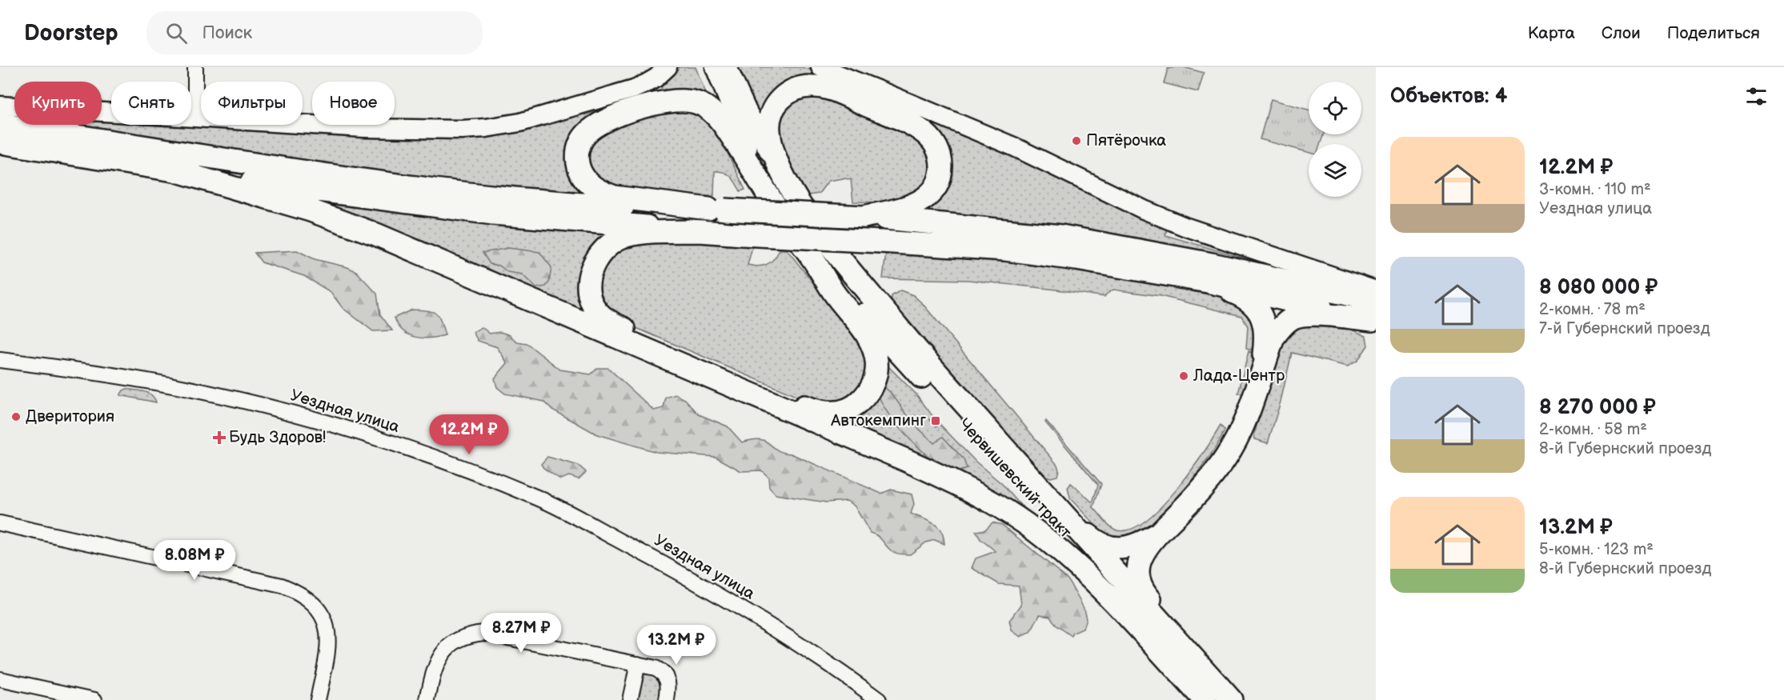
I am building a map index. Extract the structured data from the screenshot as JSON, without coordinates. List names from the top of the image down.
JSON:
{
  "streets": {
    "highway": ["Червишевский тракт"],
    "street": ["Уездная улица"]
  },
  "places": {
    "other": ["Пятёрочка", "Лада-Центр", "Дверитория"],
    "transit": ["Автокемпинг"],
    "health": ["Будь Здоров!"]
  },
  "page": {
    "header": "Doorstep",
    "search": "Поиск",
    "nav": ["Карта", "Слои", "Поделиться"],
    "heading": "Объектов: 4",
    "chip": [
      "Купить",
      "Снять",
      "Фильтры",
      "Новое"
    ],
    "list": [
      {
        "name": "12.2M ₽",
        "note": "3-комн. · 110 m² · Уездная улица"
      },
      {
        "name": "8 080 000 ₽",
        "note": "2-комн. · 78 m² · 7-й Губернский проезд"
      },
      {
        "name": "8 270 000 ₽",
        "note": "2-комн. · 58 m² · 8-й Губернский проезд"
      },
      {
        "name": "13.2M ₽",
        "note": "5-комн. · 123 m² · 8-й Губернский проезд"
      }
    ],
    "price": [
      "12.2M ₽",
      "8.08M ₽",
      "8.27M ₽",
      "13.2M ₽"
    ]
  }
}
